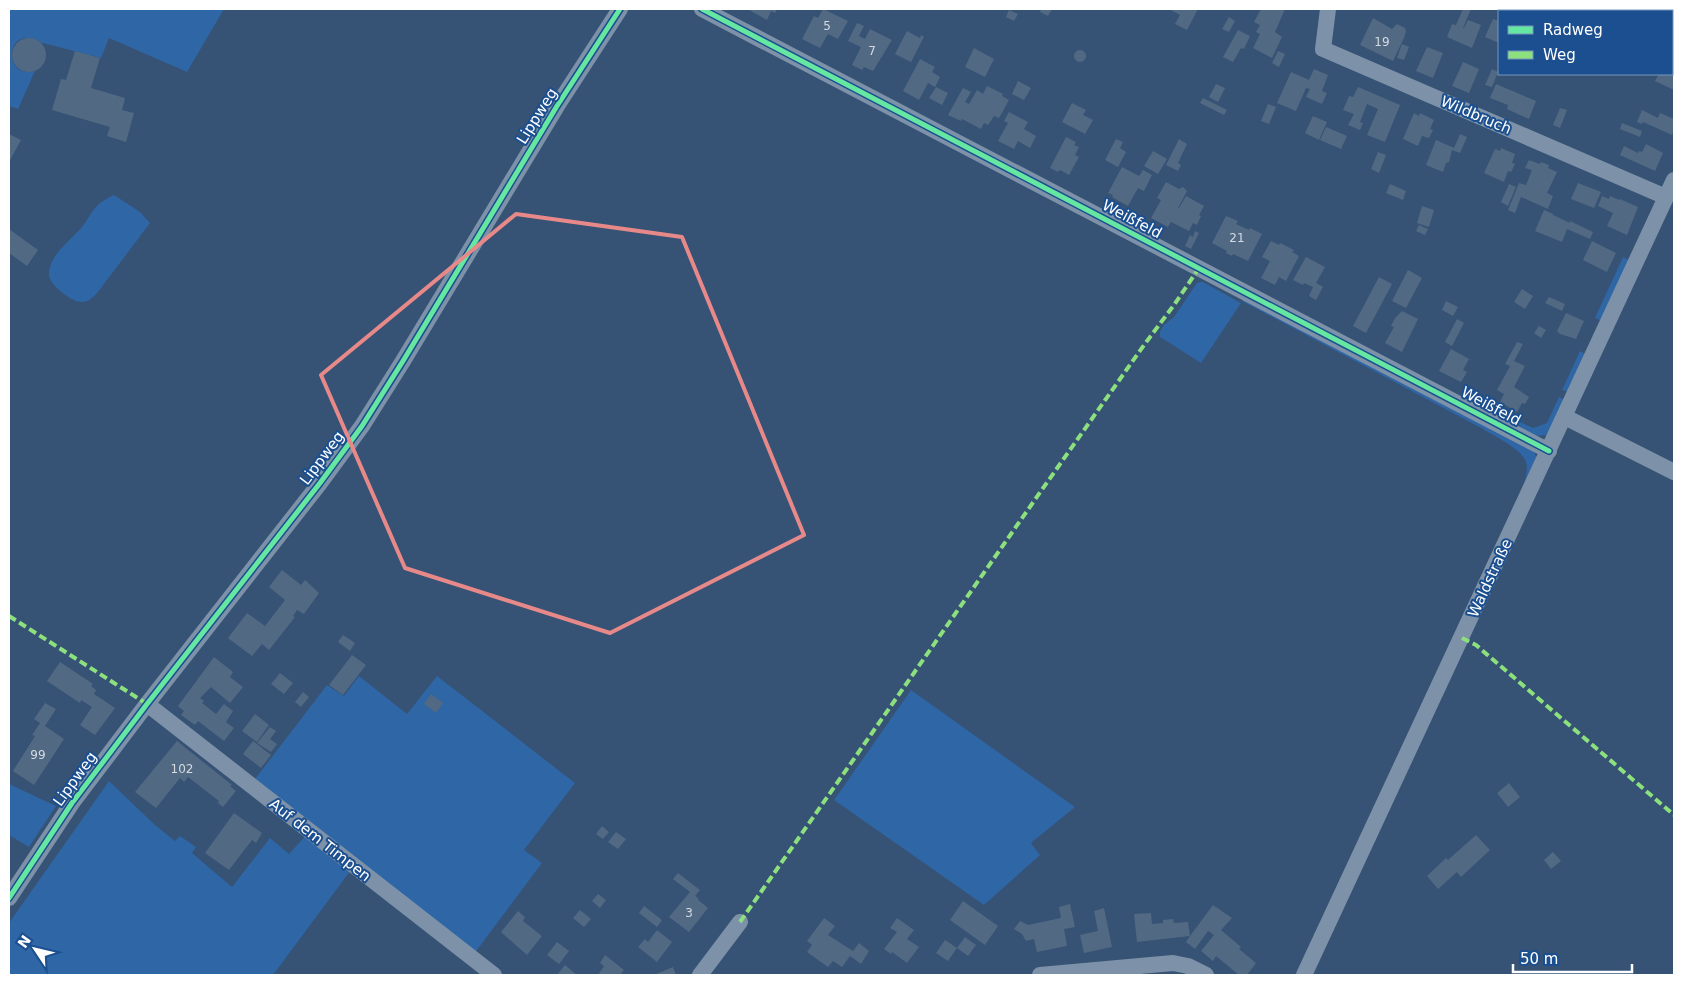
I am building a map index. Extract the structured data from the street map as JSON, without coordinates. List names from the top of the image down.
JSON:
{
  "streets": {
    "street": [
      "Wildbruch",
      "Lippweg",
      "Weißfeld",
      "Waldstraße",
      "Auf dem Timpen"
    ]
  },
  "crossings": [
    ["Wildbruch", "Waldstraße"],
    ["Lippweg", "Auf dem Timpen"],
    ["Weißfeld", "Waldstraße"]
  ],
  "house_numbers": [
    "5",
    "19",
    "7",
    "21",
    "99",
    "102",
    "3"
  ],
  "legend": ["Radweg", "Weg"],
  "scale_bar": "50 m",
  "north": "top left"
}
